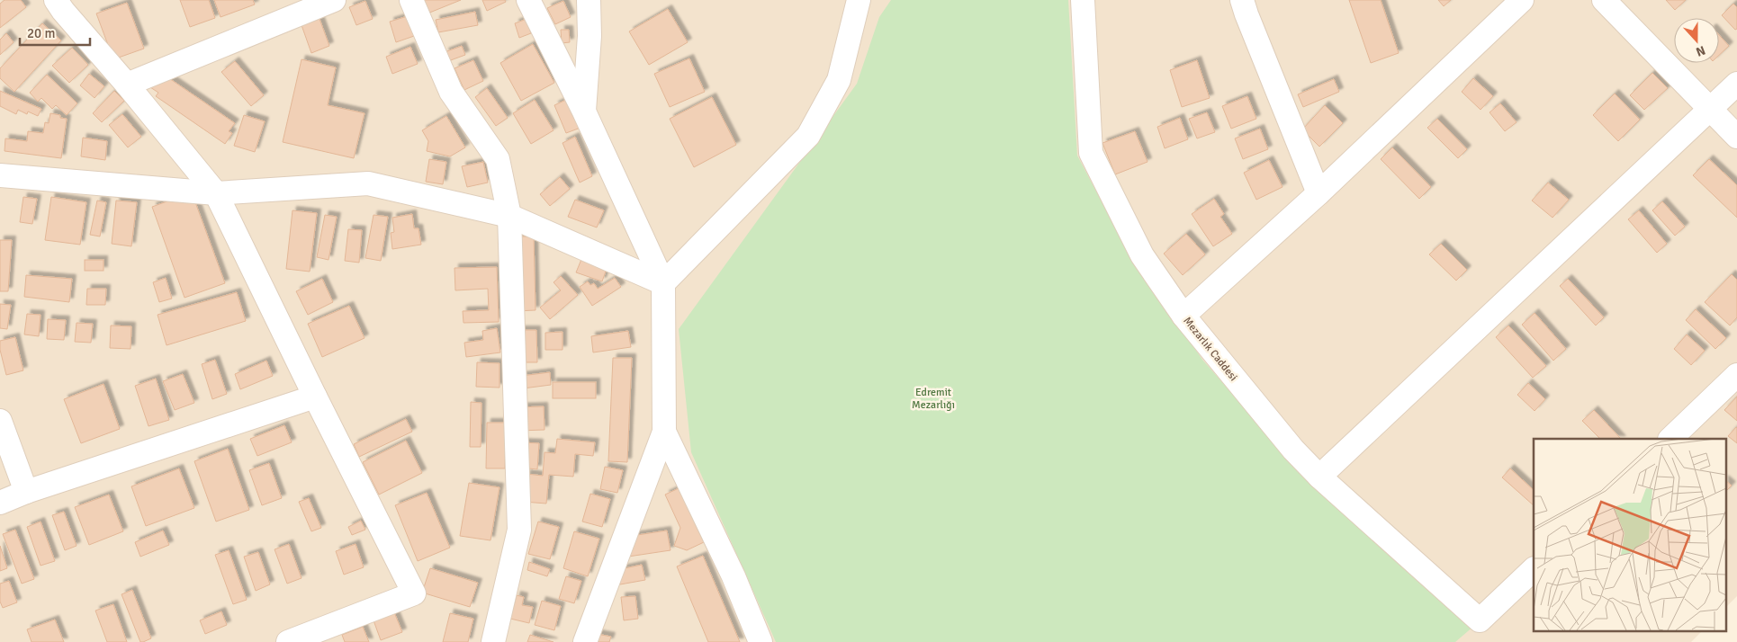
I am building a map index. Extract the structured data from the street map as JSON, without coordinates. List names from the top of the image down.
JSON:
{
  "streets": {
    "street": ["Mezarlık Caddesi"]
  },
  "parks": ["Edremit Mezarlığı"],
  "scale_bar": "20 m",
  "north": "bottom"
}
